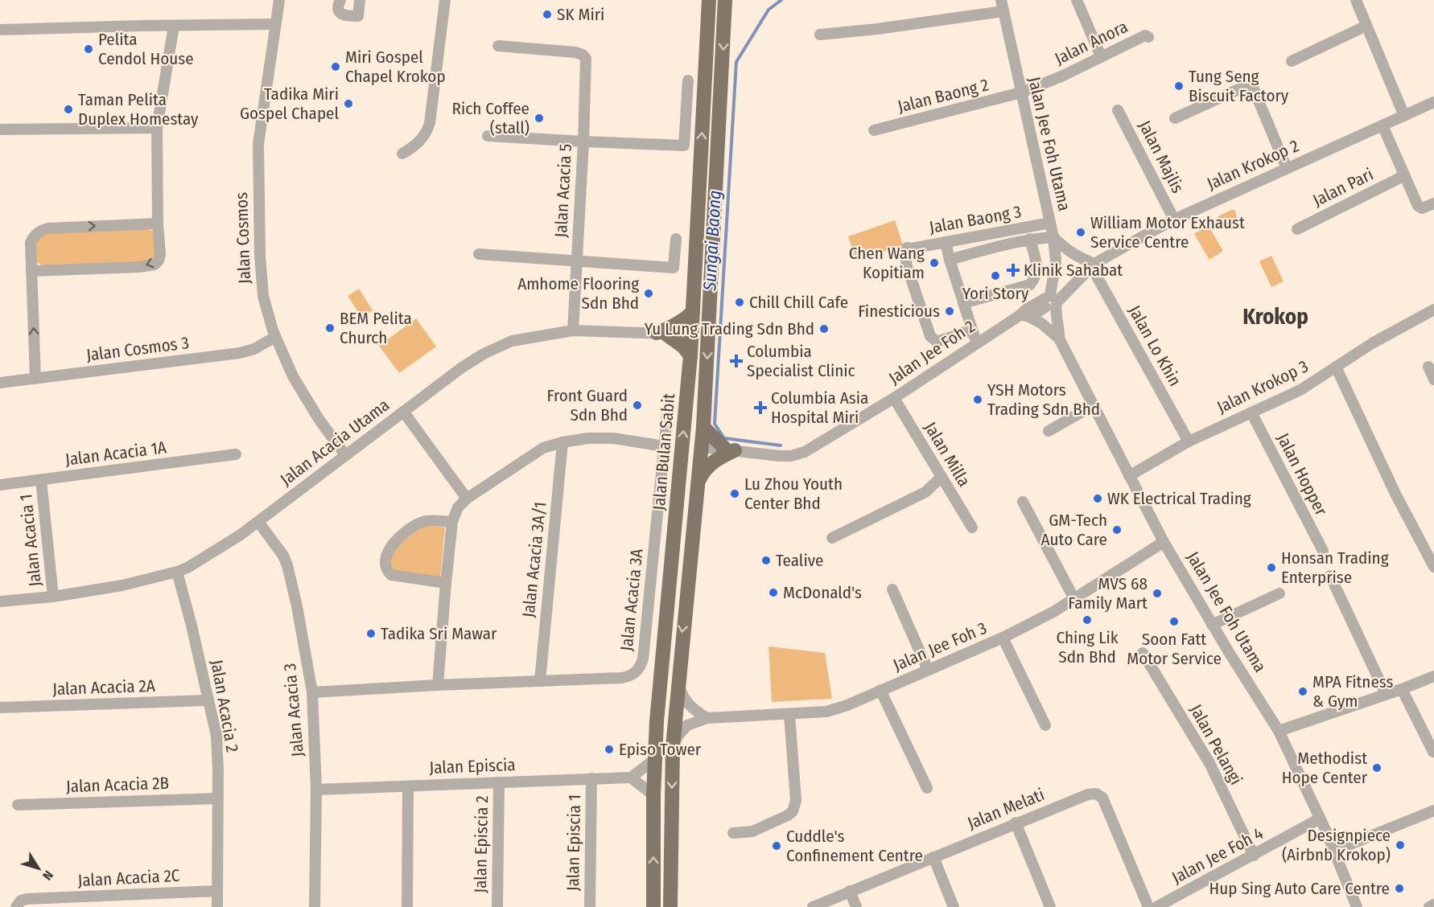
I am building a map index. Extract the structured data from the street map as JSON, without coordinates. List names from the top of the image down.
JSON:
{
  "streets": {
    "main road": ["Jalan Bulan Sabit"],
    "street": [
      "Jalan Anora",
      "Jalan Baong 2",
      "Jalan Jee Foh Utama",
      "Jalan Majlis",
      "Jalan Krokop 2",
      "Jalan Pari",
      "Jalan Acacia 5",
      "Jalan Baong 3",
      "Jalan Cosmos",
      "Jalan Lo Khin",
      "Jalan Cosmos 3",
      "Jalan Jee Foh 2",
      "Jalan Krokop 3",
      "Jalan Acacia Utama",
      "Jalan Acacia 1A",
      "Jalan Milla",
      "Jalan Hopper",
      "Jalan Acacia 1",
      "Jalan Acacia 3A/1",
      "Jalan Acacia 3A",
      "Jalan Jee Foh 3",
      "Jalan Acacia 2A",
      "Jalan Acacia 2",
      "Jalan Acacia 3",
      "Jalan Pelangi",
      "Jalan Episcia",
      "Jalan Acacia 2B",
      "Jalan Melati",
      "Jalan Episcia 1",
      "Jalan Episcia 2",
      "Jalan Jee Foh 4",
      "Jalan Acacia 2C"
    ]
  },
  "crossings": [
    ["Jalan Anora", "Jalan Baong 2"],
    ["Jalan Anora", "Jalan Jee Foh Utama"],
    ["Jalan Baong 2", "Jalan Jee Foh Utama"],
    ["Jalan Jee Foh Utama", "Jalan Krokop 2"],
    ["Jalan Jee Foh Utama", "Jalan Baong 3"],
    ["Jalan Jee Foh Utama", "Jalan Jee Foh 2"],
    ["Jalan Jee Foh Utama", "Jalan Krokop 3"],
    ["Jalan Jee Foh Utama", "Jalan Jee Foh 3"],
    ["Jalan Jee Foh Utama", "Jalan Jee Foh 4"],
    ["Jalan Majlis", "Jalan Krokop 2"],
    ["Jalan Krokop 2", "Jalan Lo Khin"],
    ["Jalan Krokop 2", "Jalan Jee Foh 2"],
    ["Jalan Acacia 5", "Jalan Acacia Utama"],
    ["Jalan Cosmos", "Jalan Cosmos 3"],
    ["Jalan Cosmos", "Jalan Acacia Utama"],
    ["Jalan Lo Khin", "Jalan Krokop 3"],
    ["Jalan Jee Foh 2", "Jalan Bulan Sabit"],
    ["Jalan Jee Foh 2", "Jalan Milla"],
    ["Jalan Krokop 3", "Jalan Hopper"],
    ["Jalan Acacia Utama", "Jalan Bulan Sabit"],
    ["Jalan Acacia Utama", "Jalan Acacia 1"],
    ["Jalan Acacia Utama", "Jalan Acacia 2"],
    ["Jalan Acacia Utama", "Jalan Acacia 3"],
    ["Jalan Bulan Sabit", "Jalan Jee Foh 3"],
    ["Jalan Acacia 1A", "Jalan Acacia 1"],
    ["Jalan Acacia 3A/1", "Jalan Acacia 3A"],
    ["Jalan Acacia 3A", "Jalan Acacia 3"],
    ["Jalan Acacia 2A", "Jalan Acacia 2"],
    ["Jalan Acacia 2", "Jalan Acacia 2B"],
    ["Jalan Acacia 2", "Jalan Acacia 2C"],
    ["Jalan Acacia 3", "Jalan Episcia"],
    ["Jalan Pelangi", "Jalan Jee Foh 4"],
    ["Jalan Episcia", "Jalan Episcia 1"],
    ["Jalan Episcia", "Jalan Episcia 2"]
  ],
  "districts": ["Krokop"],
  "water": ["Sungai Baong"],
  "places": {
    "other": [
      "SK Miri",
      "Pelita Cendol House",
      "Miri Gospel Chapel Krokop",
      "Tung Seng Biscuit Factory",
      "Tadika Miri Gospel Chapel",
      "Taman Pelita Duplex Homestay",
      "Rich Coffee (stall)",
      "William Motor Exhaust Service Centre",
      "Chen Wang Kopitiam",
      "Yori Story",
      "Amhome Flooring Sdn Bhd",
      "Chill Chill Cafe",
      "Finesticious",
      "BEM Pelita Church",
      "Yu Lung Trading Sdn Bhd",
      "YSH Motors Trading Sdn Bhd",
      "Front Guard Sdn Bhd",
      "Lu Zhou Youth Center Bhd",
      "WK Electrical Trading",
      "GM-Tech Auto Care",
      "Tealive",
      "Honsan Trading Enterprise",
      "McDonald's",
      "MVS 68 Family Mart",
      "Ching Lik Sdn Bhd",
      "Soon Fatt Motor Service",
      "Tadika Sri Mawar",
      "MPA Fitness & Gym",
      "Episo Tower",
      "Methodist Hope Center",
      "Designpiece (Airbnb Krokop)",
      "Cuddle's Confinement Centre",
      "Hup Sing Auto Care Centre"
    ],
    "health": ["Klinik Sahabat", "Columbia Specialist Clinic", "Columbia Asia Hospital Miri"]
  },
  "north": "bottom right"
}
